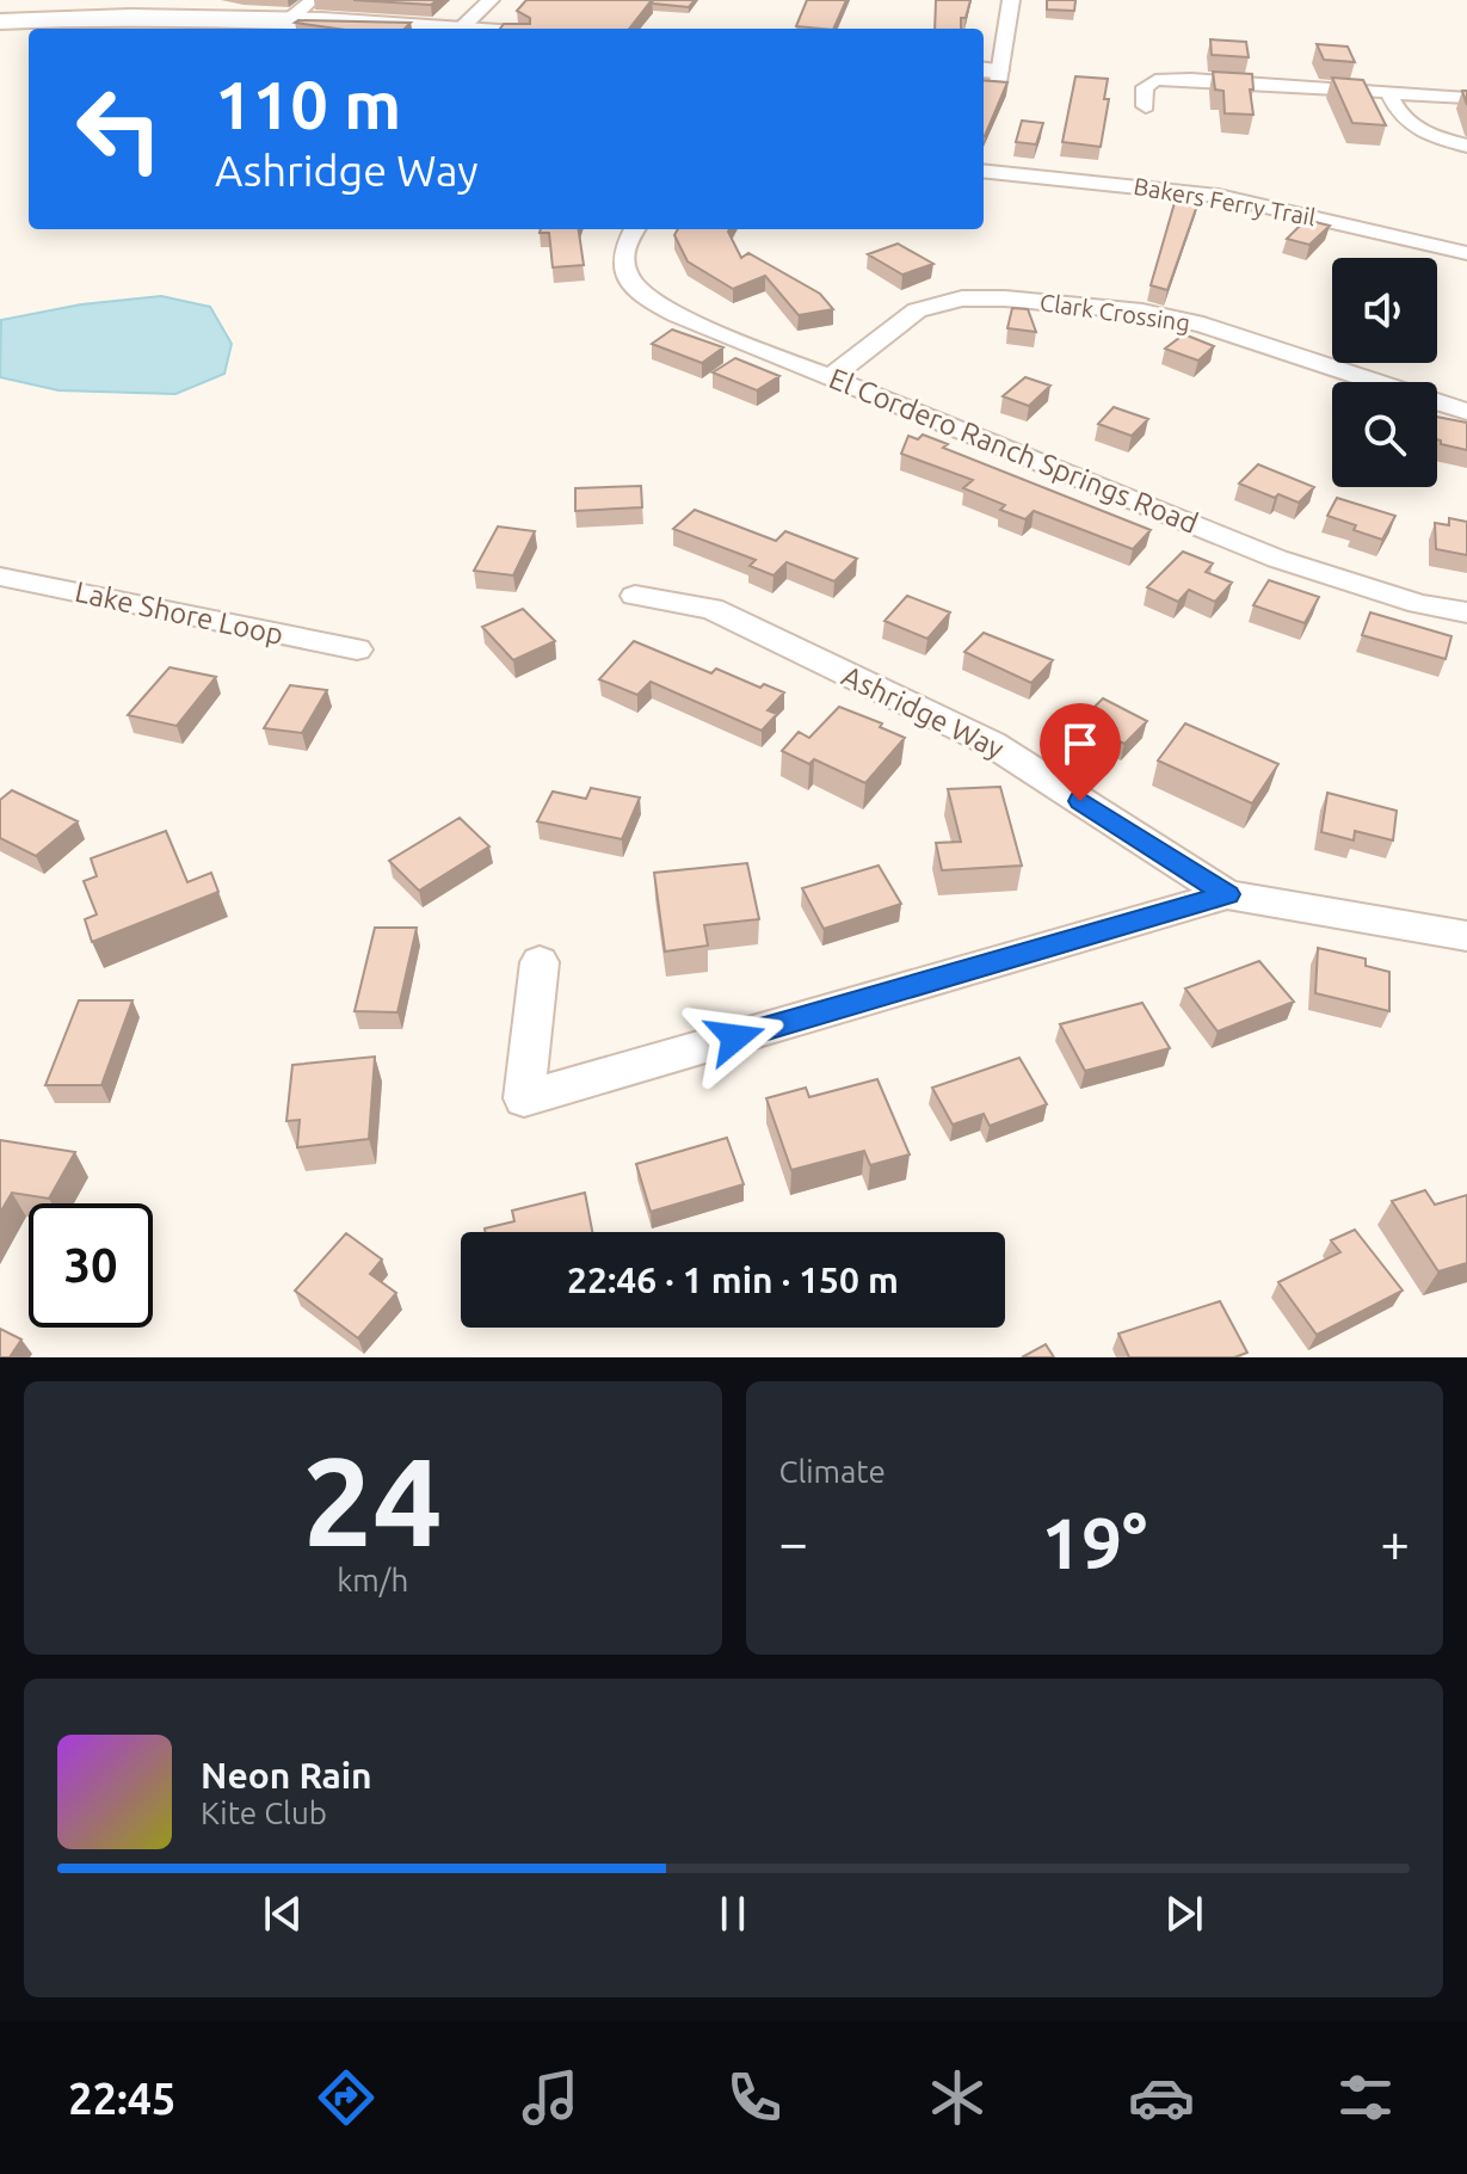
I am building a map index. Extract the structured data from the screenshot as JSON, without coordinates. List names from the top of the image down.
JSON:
{
  "streets": {
    "street": [
      "Bakers Ferry Trail",
      "Clark Crossing",
      "El Cordero Ranch Springs Road",
      "Lake Shore Loop",
      "Ashridge Way"
    ]
  },
  "crossings": [
    ["Clark Crossing", "El Cordero Ranch Springs Road"]
  ],
  "page": {
    "turn": ["110 m", "Ashridge Way"],
    "limit": "30",
    "trip": "22:46 · 1 min · 150 m",
    "tile": [
      ["24", "km/h"],
      "Climate"
    ],
    "heat": ["−", "19°", "+"],
    "song": ["Neon Rain", "Kite Club"],
    "tabs": "22:45"
  }
}
